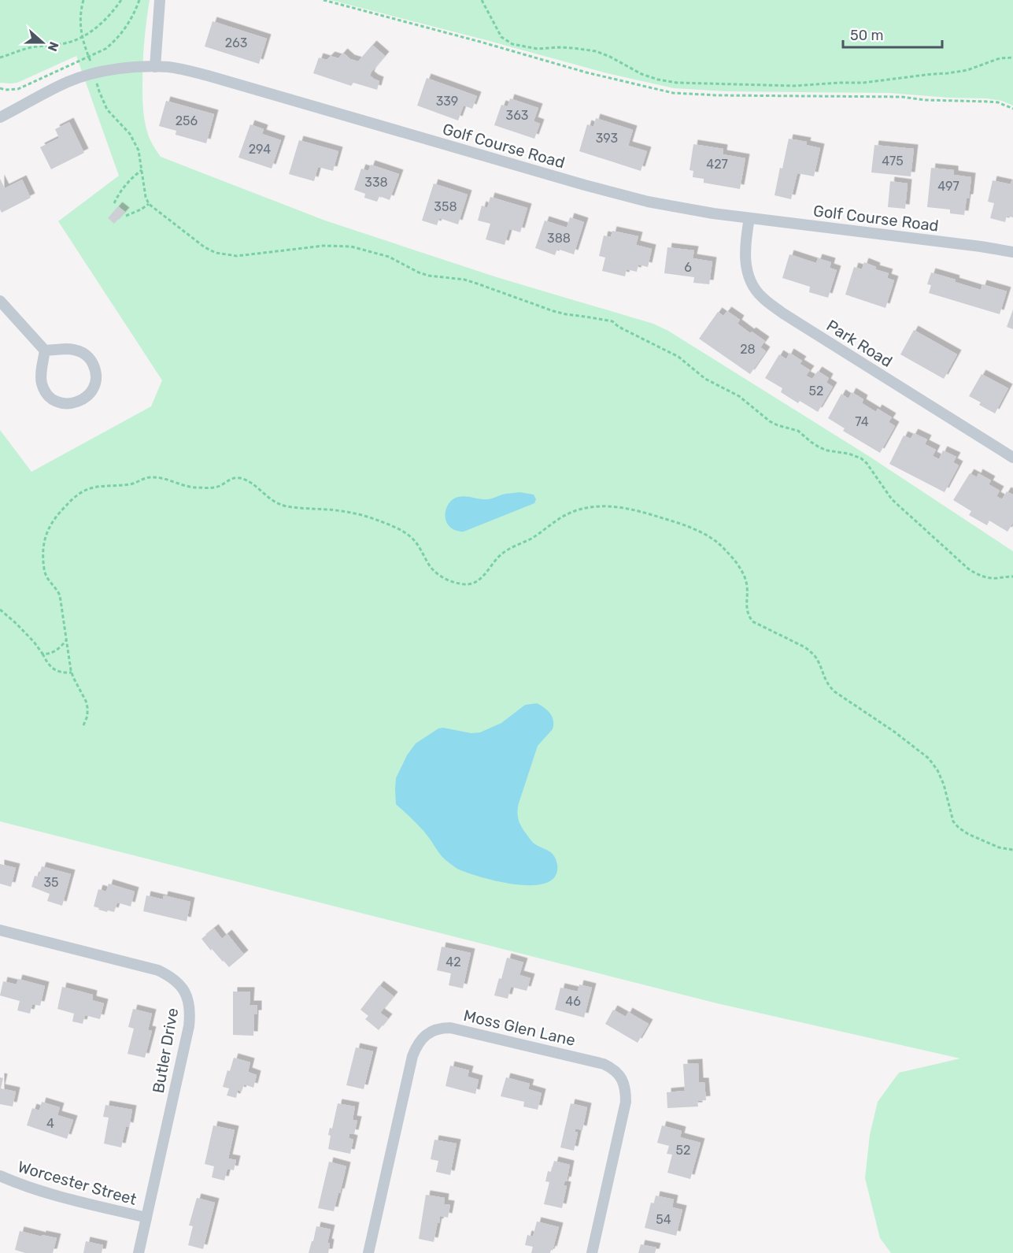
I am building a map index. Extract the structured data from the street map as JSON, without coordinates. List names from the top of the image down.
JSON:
{
  "streets": {
    "street": [
      "Golf Course Road",
      "Park Road",
      "Moss Glen Lane",
      "Butler Drive",
      "Worcester Street"
    ]
  },
  "crossings": [
    ["Golf Course Road", "Park Road"],
    ["Butler Drive", "Worcester Street"]
  ],
  "house_numbers": [
    "263",
    "339",
    "363",
    "256",
    "393",
    "294",
    "475",
    "427",
    "338",
    "497",
    "358",
    "388",
    "6",
    "28",
    "52",
    "74",
    "35",
    "42",
    "46",
    "4",
    "52",
    "54"
  ],
  "scale_bar": "50 m",
  "north": "right"
}
